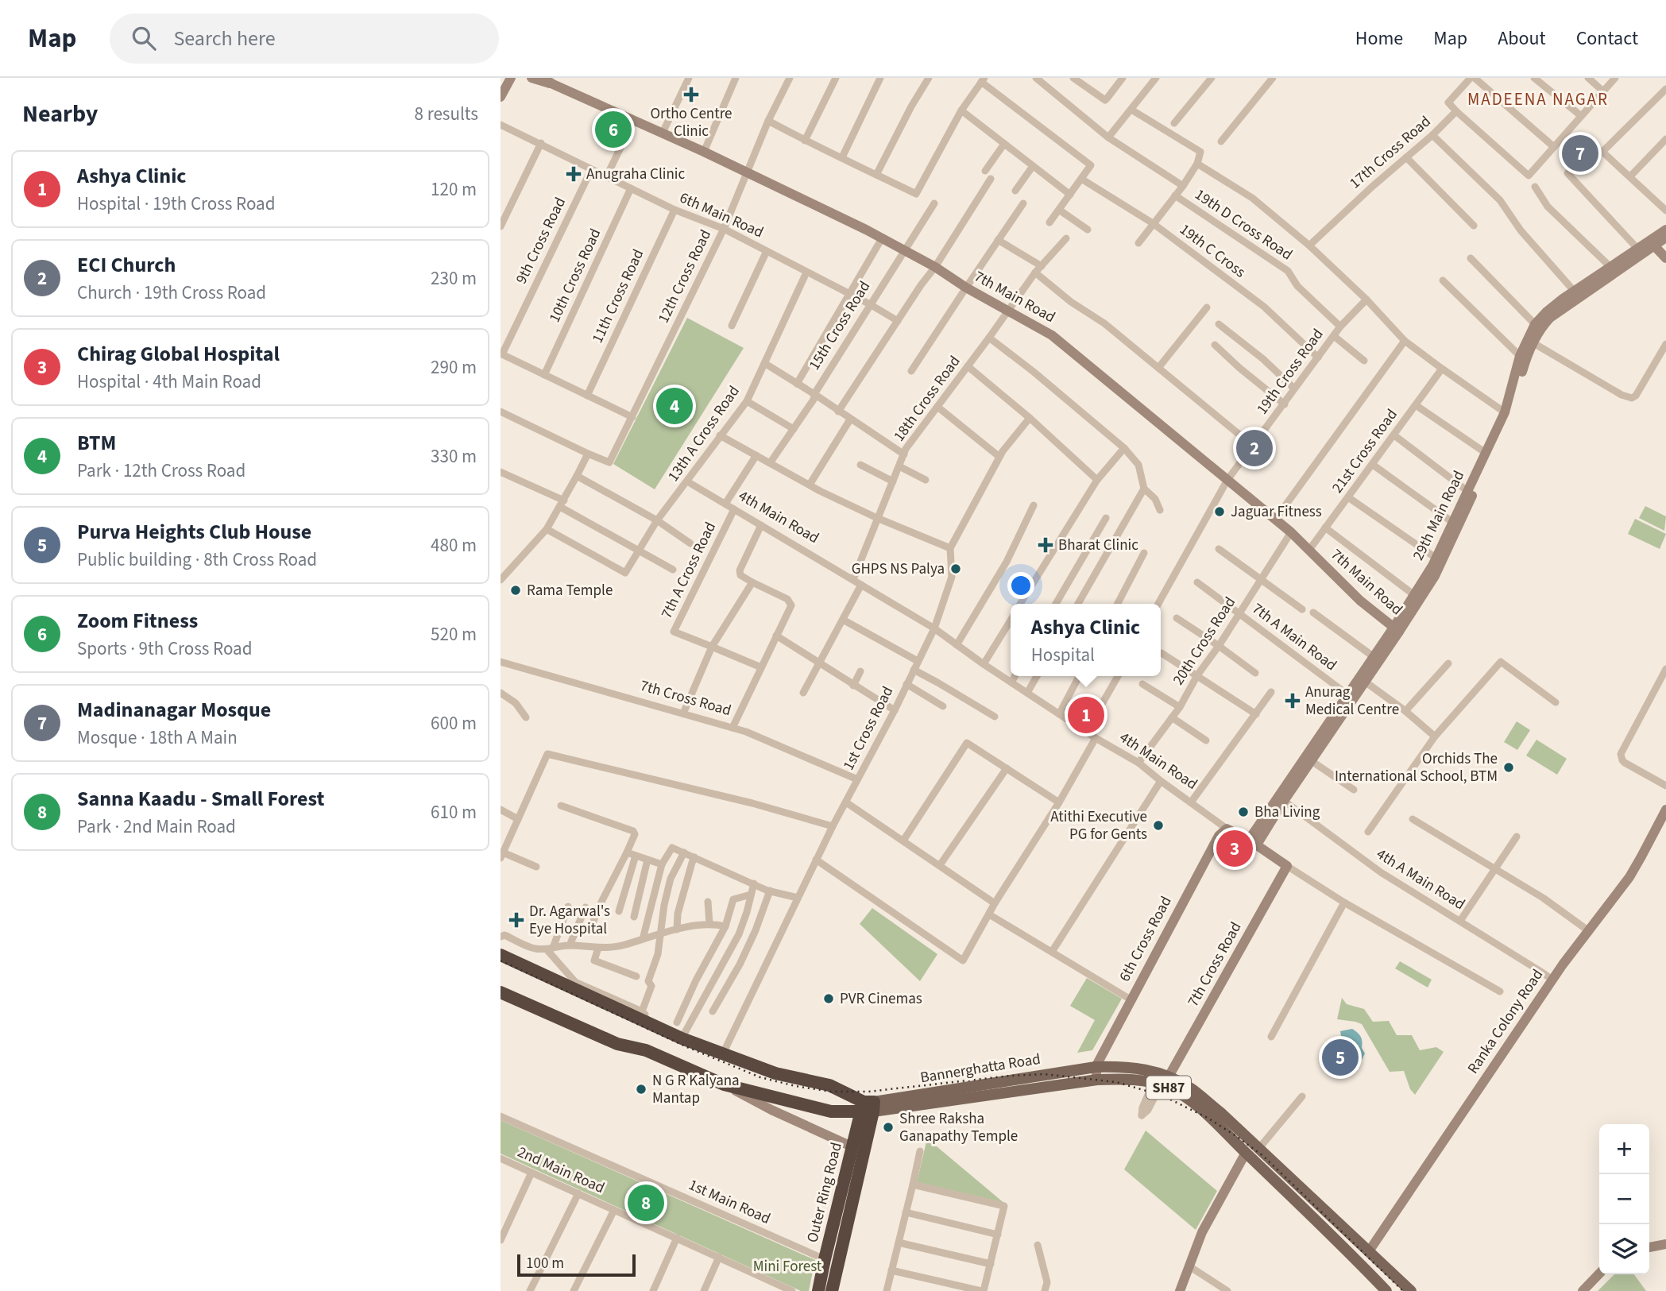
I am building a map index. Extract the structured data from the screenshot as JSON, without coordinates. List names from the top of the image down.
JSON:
{
  "streets": {
    "highway": ["Bannerghatta Road", "Outer Ring Road"],
    "main road": [
      "7th Main Road",
      "29th Main Road",
      "4th Main Road",
      "7th Cross Road",
      "6th Cross Road",
      "Ranka Colony Road",
      "SH87"
    ],
    "street": [
      "17th Cross Road",
      "6th Main Road",
      "19th D Cross Road",
      "9th Cross Road",
      "19th C Cross",
      "10th Cross Road",
      "12th Cross Road",
      "11th Cross Road",
      "15th Cross Road",
      "19th Cross Road",
      "18th Cross Road",
      "13th A Cross Road",
      "21st Cross Road",
      "7th A Cross Road",
      "7th A Main Road",
      "20th Cross Road",
      "1st Cross Road",
      "4th A Main Road",
      "2nd Main Road",
      "1st Main Road"
    ]
  },
  "crossings": [
    ["6th Main Road", "9th Cross Road"],
    ["6th Main Road", "10th Cross Road"],
    ["6th Main Road", "12th Cross Road"],
    ["6th Main Road", "11th Cross Road"],
    ["6th Main Road", "15th Cross Road"],
    ["6th Main Road", "13th A Cross Road"],
    ["19th D Cross Road", "19th Cross Road"],
    ["19th C Cross", "19th Cross Road"],
    ["12th Cross Road", "7th Main Road"],
    ["7th Main Road", "15th Cross Road"],
    ["7th Main Road", "19th Cross Road"],
    ["7th Main Road", "18th Cross Road"],
    ["7th Main Road", "21st Cross Road"],
    ["7th Main Road", "29th Main Road"],
    ["7th Main Road", "20th Cross Road"],
    ["18th Cross Road", "4th Main Road"],
    ["13th A Cross Road", "4th Main Road"],
    ["29th Main Road", "4th Main Road"],
    ["29th Main Road", "7th A Main Road"],
    ["29th Main Road", "4th A Main Road"],
    ["4th Main Road", "7th A Cross Road"],
    ["4th Main Road", "20th Cross Road"],
    ["4th Main Road", "7th Cross Road"],
    ["4th Main Road", "1st Cross Road"],
    ["4th Main Road", "6th Cross Road"],
    ["7th A Main Road", "20th Cross Road"],
    ["7th Cross Road", "1st Cross Road"],
    ["7th Cross Road", "Bannerghatta Road"],
    ["4th A Main Road", "Ranka Colony Road"],
    ["6th Cross Road", "Bannerghatta Road"],
    ["Ranka Colony Road", "Bannerghatta Road"],
    ["Bannerghatta Road", "Outer Ring Road"],
    ["Outer Ring Road", "1st Main Road"]
  ],
  "districts": ["MADEENA NAGAR"],
  "parks": ["Mini Forest"],
  "places": {
    "health": [
      "Ortho Centre Clinic",
      "Anugraha Clinic",
      "Bharat Clinic",
      "Anurag Medical Centre",
      "Dr. Agarwal's Eye Hospital"
    ],
    "other": [
      "Jaguar Fitness",
      "GHPS NS Palya",
      "Rama Temple",
      "Orchids The International School, BTM",
      "Bha Living",
      "Atithi Executive PG for Gents",
      "PVR Cinemas",
      "N G R Kalyana Mantap",
      "Shree Raksha Ganapathy Temple"
    ]
  },
  "scale_bar": "100 m",
  "page": {
    "header": "Map",
    "search": "Search here",
    "nav": [
      "Home",
      "Map",
      "About",
      "Contact"
    ],
    "heading": ["Nearby", "8 results"],
    "pins": [
      "6",
      "7",
      "4",
      "2",
      "1",
      "3",
      "5",
      "8"
    ],
    "list": [
      {
        "mark": "1",
        "name": "Ashya Clinic",
        "note": "Hospital · 19th Cross Road",
        "value": "120 m"
      },
      {
        "mark": "2",
        "name": "ECI Church",
        "note": "Church · 19th Cross Road",
        "value": "230 m"
      },
      {
        "mark": "3",
        "name": "Chirag Global Hospital",
        "note": "Hospital · 4th Main Road",
        "value": "290 m"
      },
      {
        "mark": "4",
        "name": "BTM",
        "note": "Park · 12th Cross Road",
        "value": "330 m"
      },
      {
        "mark": "5",
        "name": "Purva Heights Club House",
        "note": "Public building · 8th Cross Road",
        "value": "480 m"
      },
      {
        "mark": "6",
        "name": "Zoom Fitness",
        "note": "Sports · 9th Cross Road",
        "value": "520 m"
      },
      {
        "mark": "7",
        "name": "Madinanagar Mosque",
        "note": "Mosque · 18th A Main",
        "value": "600 m"
      },
      {
        "mark": "8",
        "name": "Sanna Kaadu - Small Forest",
        "note": "Park · 2nd Main Road",
        "value": "610 m"
      }
    ],
    "popup": ["Ashya Clinic", "Hospital"],
    "map_buttons": ["+", "−"],
    "scale": "100 m"
  }
}
